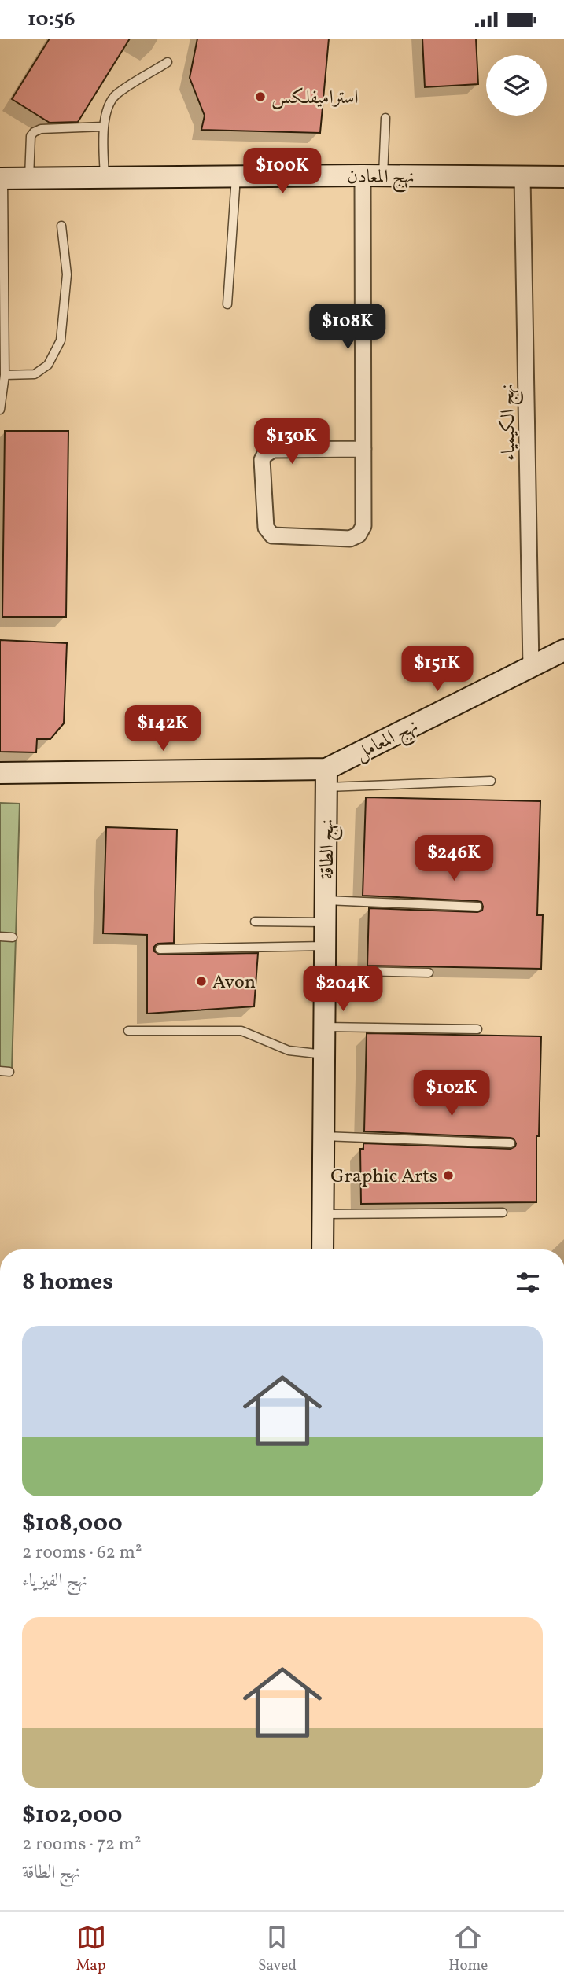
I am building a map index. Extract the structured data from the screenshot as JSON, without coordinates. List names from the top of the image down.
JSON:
{
  "streets": {
    "street": [
      "نهج المعادن",
      "نهج الكيمياء",
      "نهج المعامل",
      "نهج الطاقة"
    ]
  },
  "crossings": [
    ["نهج المعادن", "نهج الكيمياء"],
    ["نهج الكيمياء", "نهج المعامل"],
    ["نهج المعامل", "نهج الطاقة"]
  ],
  "places": ["استراميفلكس", "Avon", "Graphic Arts"],
  "page": {
    "status": "10:56",
    "price": [
      "$100K",
      "$108K",
      "$130K",
      "$151K",
      "$142K",
      "$246K",
      "$204K",
      "$102K"
    ],
    "heading": "8 homes",
    "list": [
      {
        "name": "$108,000",
        "note": "2 rooms · 62 m² · نهج الفيزياء"
      },
      {
        "name": "$102,000",
        "note": "2 rooms · 72 m² · نهج الطاقة"
      }
    ],
    "tabs": ["Map", "Saved", "Home"]
  }
}
